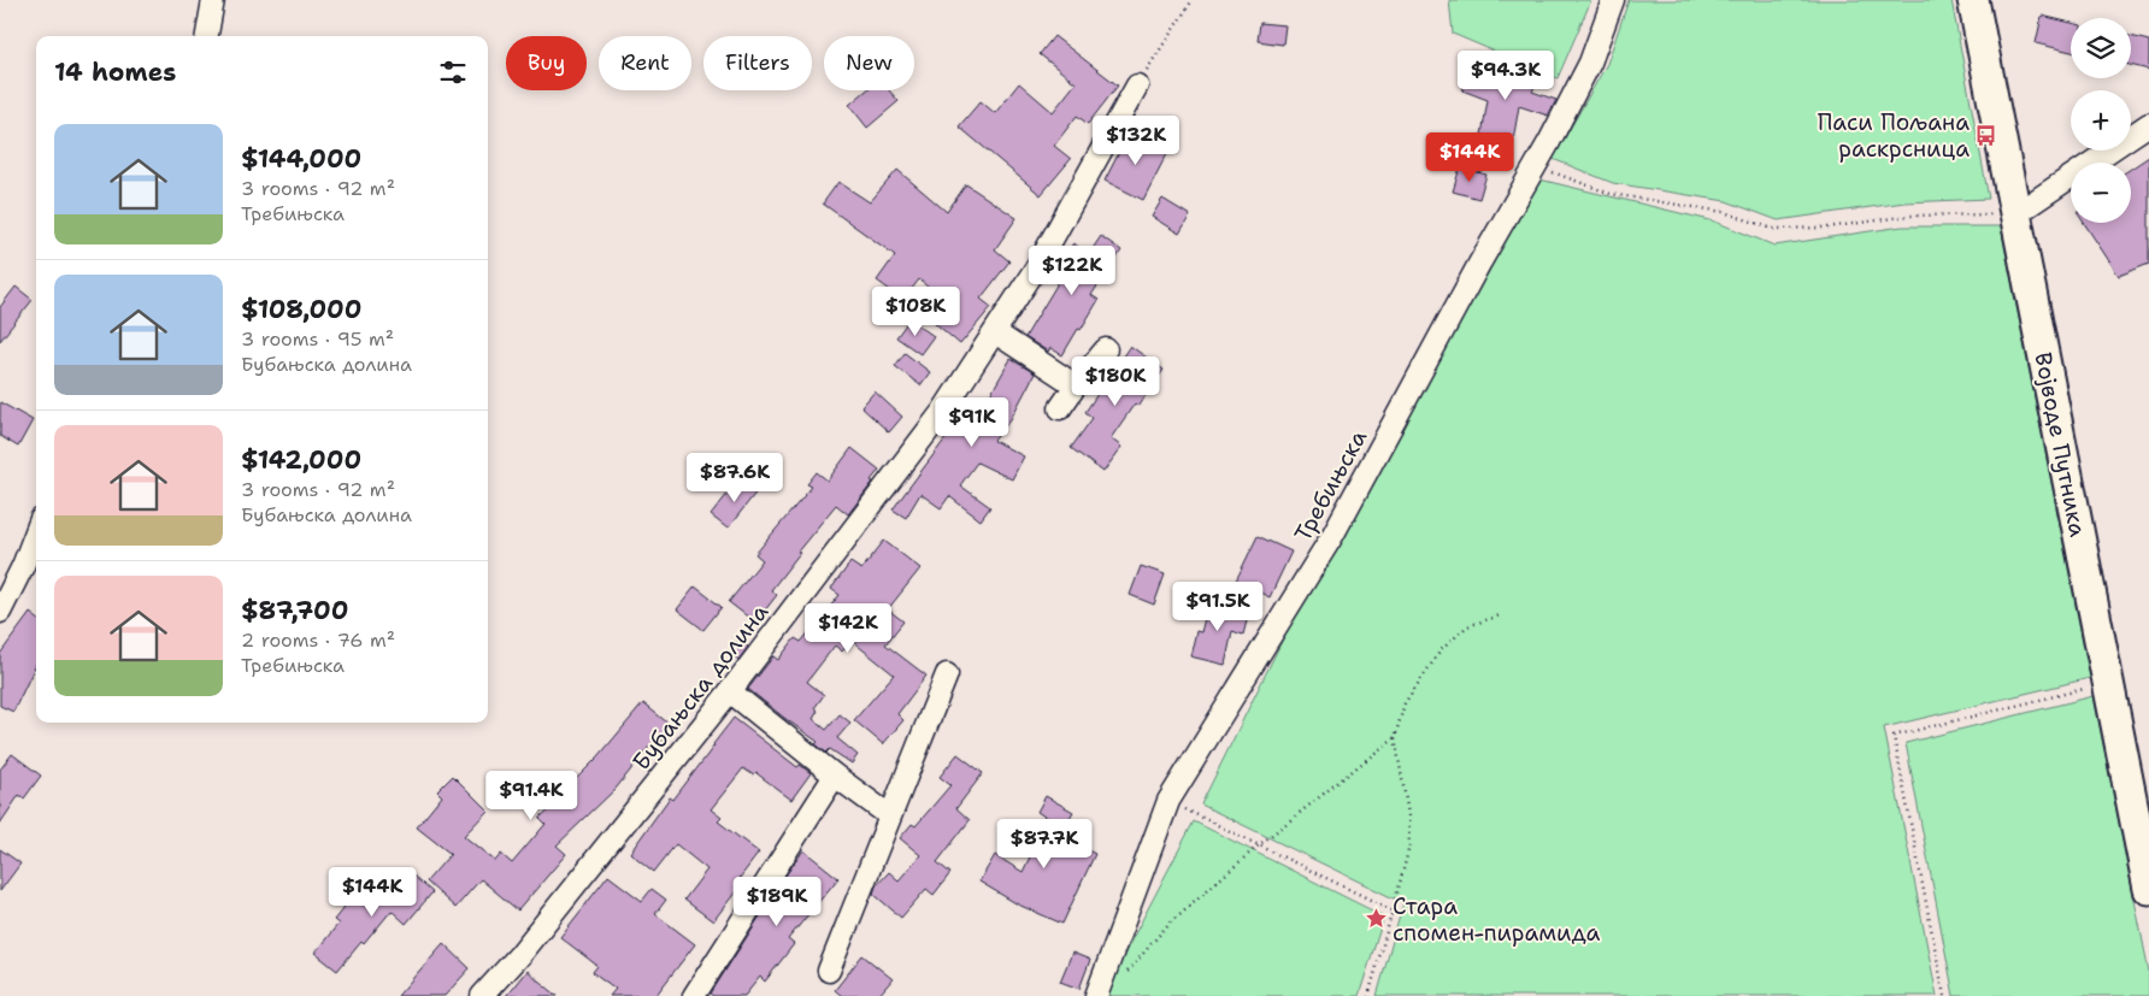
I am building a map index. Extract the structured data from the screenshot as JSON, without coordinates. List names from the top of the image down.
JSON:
{
  "streets": {
    "street": ["Војводе Путника", "Требињска", "Бубањска долина"]
  },
  "places": {
    "bus stop": ["Паси Пољана раскрсница"],
    "place": ["Стара спомен-пирамида"]
  },
  "page": {
    "map_buttons": ["+", "−"],
    "chip": [
      "Buy",
      "Rent",
      "Filters",
      "New"
    ],
    "heading": "14 homes",
    "price": [
      "$94.3K",
      "$132K",
      "$144K",
      "$122K",
      "$108K",
      "$180K",
      "$91K",
      "$87.6K",
      "$91.5K",
      "$142K",
      "$91.4K",
      "$87.7K",
      "$144K",
      "$189K"
    ],
    "list": [
      {
        "name": "$144,000",
        "note": "3 rooms · 92 m² · Требињска"
      },
      {
        "name": "$108,000",
        "note": "3 rooms · 95 m² · Бубањска долина"
      },
      {
        "name": "$142,000",
        "note": "3 rooms · 92 m² · Бубањска долина"
      },
      {
        "name": "$87,700",
        "note": "2 rooms · 76 m² · Требињска"
      }
    ]
  }
}
